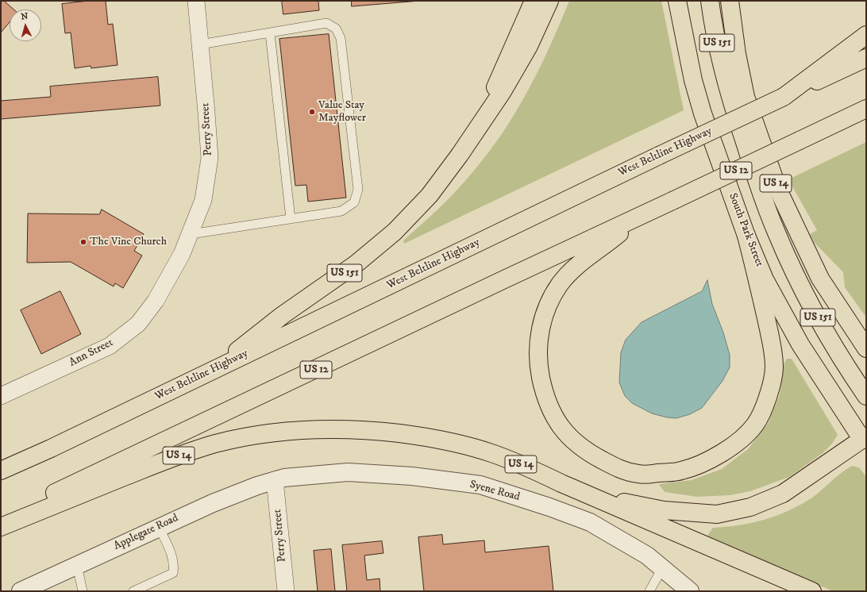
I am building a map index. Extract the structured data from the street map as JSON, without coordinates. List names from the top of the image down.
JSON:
{
  "streets": {
    "main road": [
      "US 151",
      "West Beltline Highway",
      "US 12",
      "US 14",
      "South Park Street"
    ],
    "street": [
      "Perry Street",
      "Ann Street",
      "Syene Road",
      "Applegate Road"
    ]
  },
  "crossings": [
    ["US 151", "West Beltline Highway"],
    ["Perry Street", "Ann Street"],
    ["Perry Street", "Syene Road"],
    ["Perry Street", "Applegate Road"],
    ["Syene Road", "Applegate Road"]
  ],
  "places": ["Value Stay Mayflower", "The Vine Church"],
  "north": "top"
}
